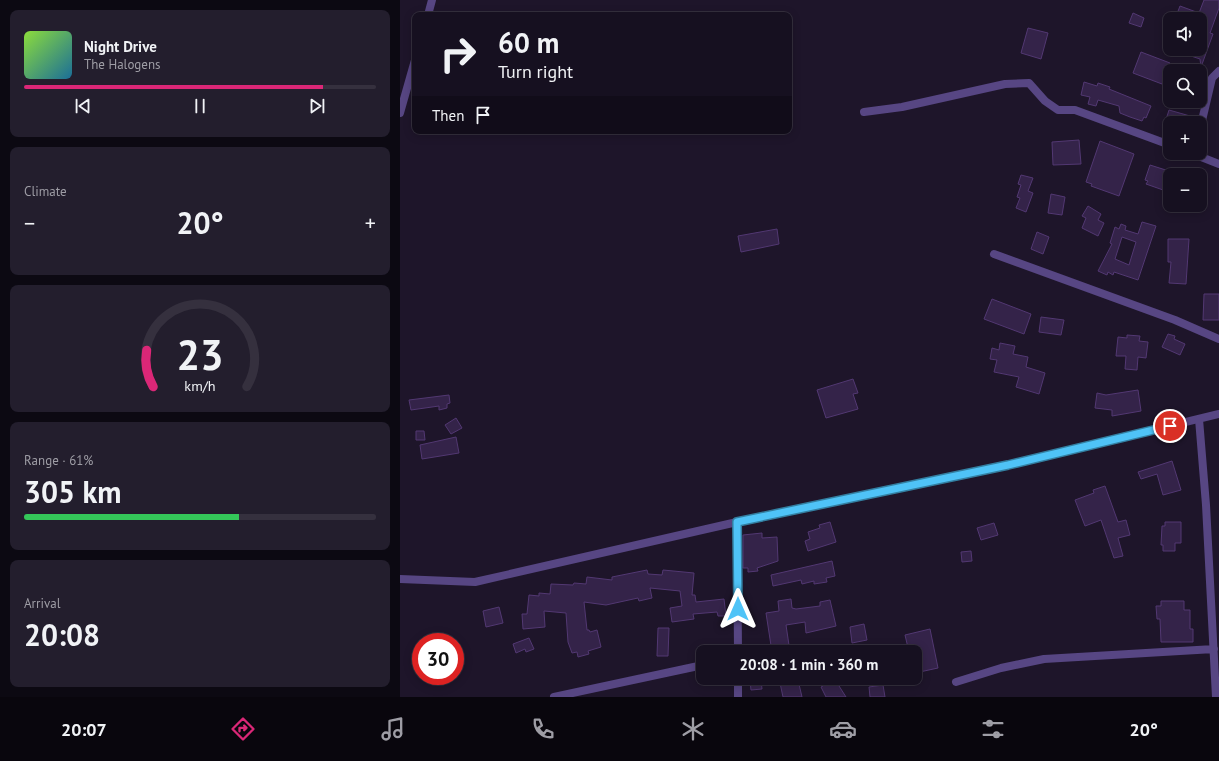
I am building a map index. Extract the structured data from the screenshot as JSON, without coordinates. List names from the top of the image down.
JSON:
{
  "page": {
    "map_buttons": ["+", "−"],
    "turn": ["60 m", "Turn right"],
    "song": ["Night Drive", "The Halogens"],
    "then": "Then",
    "tile": [
      "Climate",
      ["Range · 61%", "305 km"],
      ["Arrival", "20:08"]
    ],
    "heat": ["−", "20°", "+"],
    "limit": "30",
    "trip": "20:08 · 1 min · 360 m",
    "tabs": ["20:07", "20°"],
    "gauge": ["23", "km/h"]
  }
}
